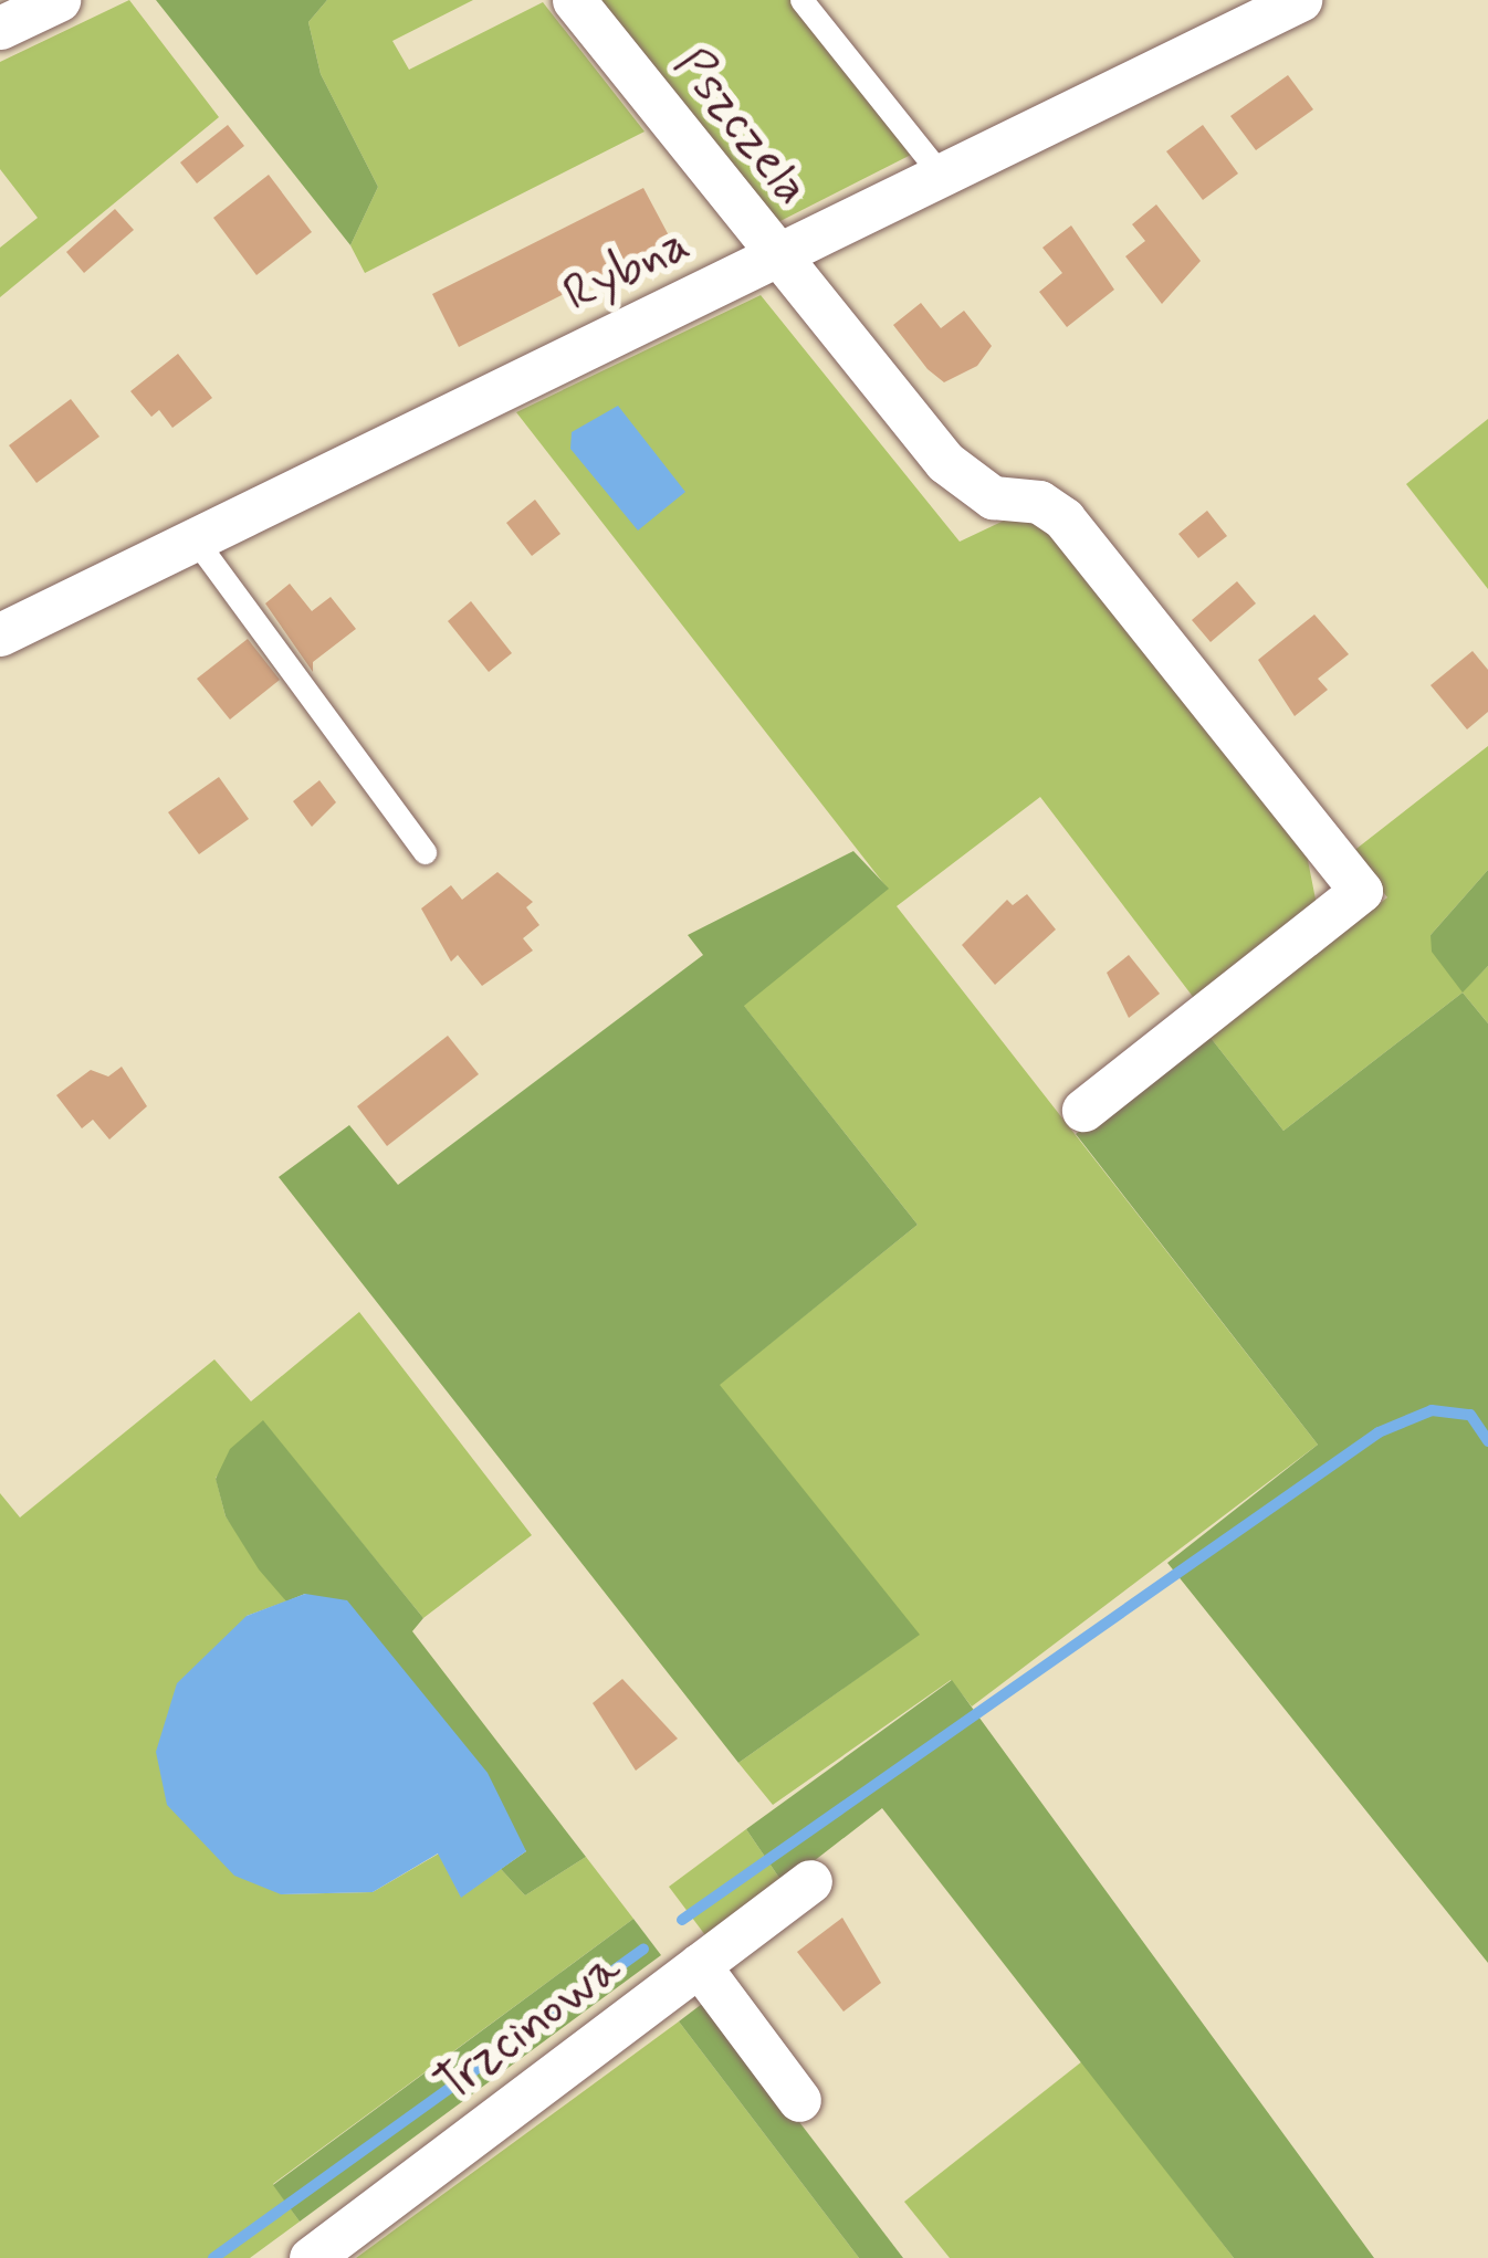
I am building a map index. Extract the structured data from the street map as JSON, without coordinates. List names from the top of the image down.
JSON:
{
  "streets": {
    "street": ["Pszczela", "Rybna", "Trzcinowa"]
  },
  "crossings": [
    ["Pszczela", "Rybna"]
  ]
}
